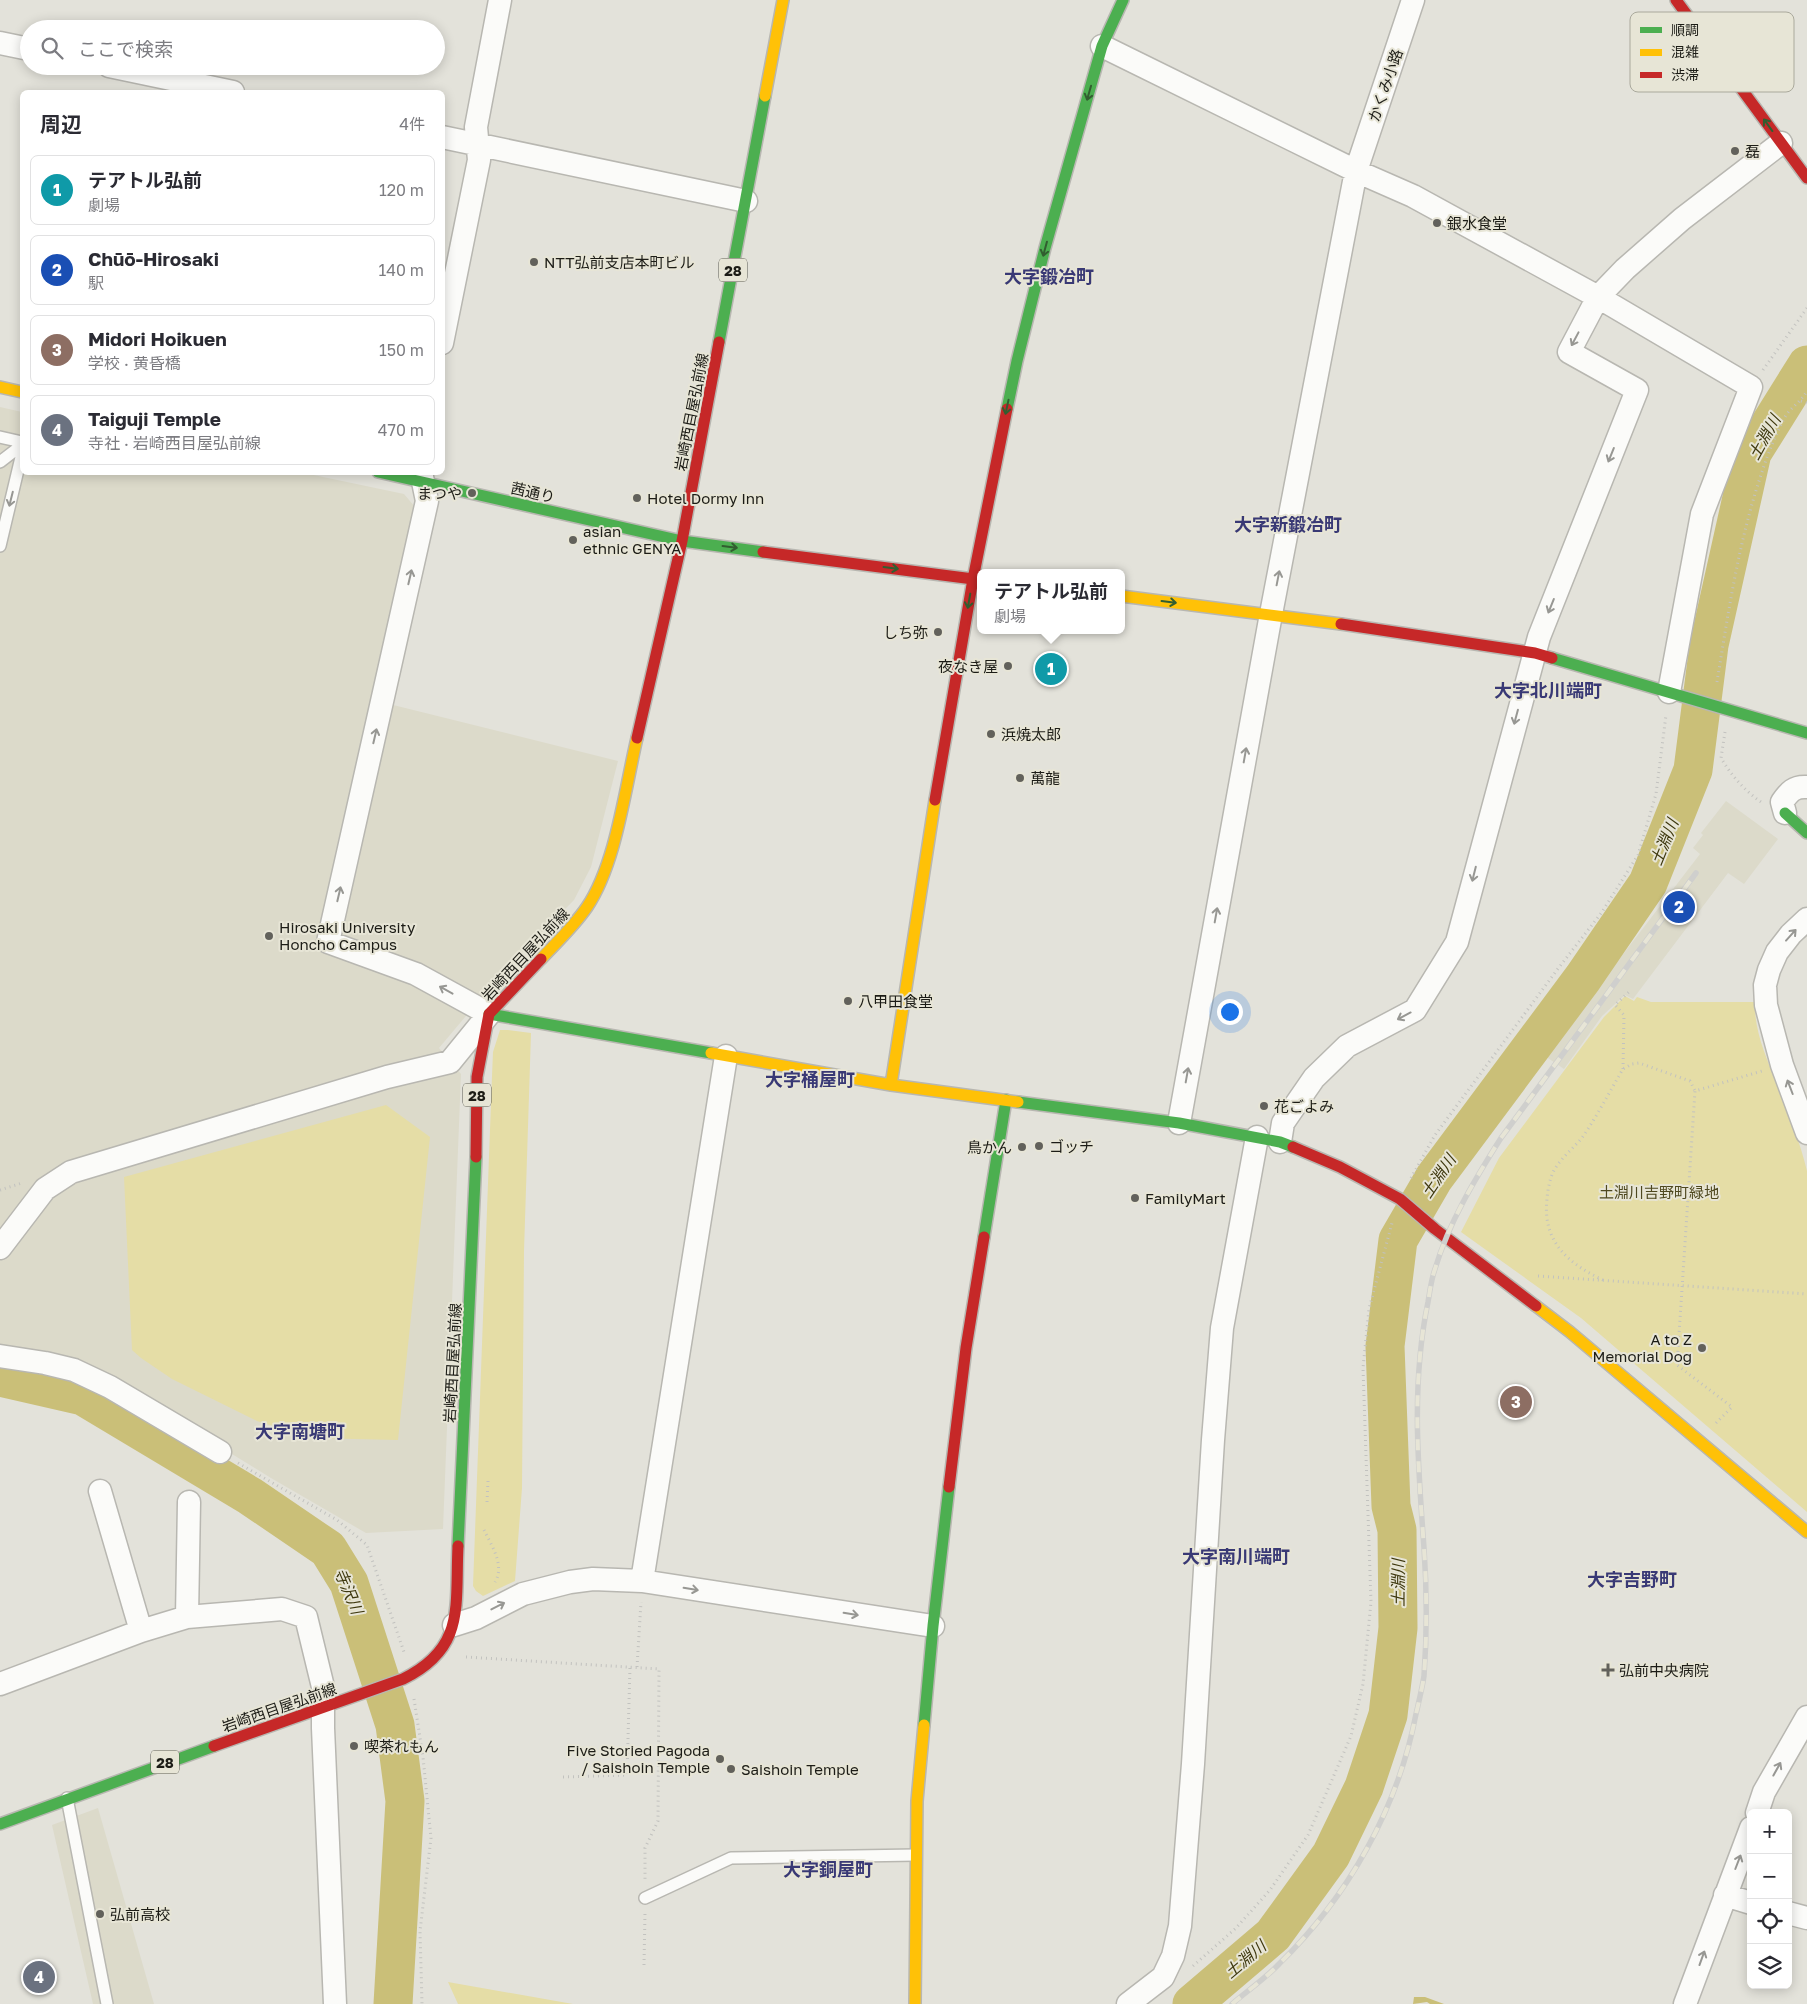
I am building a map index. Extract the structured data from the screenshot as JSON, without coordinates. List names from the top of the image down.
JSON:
{
  "streets": {
    "street": [
      "かくみ小路",
      "28",
      "岩崎西目屋弘前線",
      "茜通り"
    ]
  },
  "crossings": [
    ["岩崎西目屋弘前線", "茜通り"]
  ],
  "one_way": ["かくみ小路", "茜通り"],
  "districts": [
    "大字鍛冶町",
    "大字新鍛冶町",
    "大字北川端町",
    "大字桶屋町",
    "大字南塘町",
    "大字南川端町",
    "大字吉野町",
    "大字銅屋町"
  ],
  "water": ["土淵川", "寺沢川"],
  "parks": ["土淵川吉野町緑地"],
  "places": {
    "other": [
      "磊",
      "銀水食堂",
      "NTT弘前支店本町ビル",
      "まつや",
      "Hotel Dormy Inn",
      "asian ethnic GENYA",
      "しち弥",
      "夜なき屋",
      "浜焼太郎",
      "萬龍",
      "Hirosaki University Honcho Campus",
      "八甲田食堂",
      "花ごよみ",
      "ゴッチ",
      "鳥かん",
      "FamilyMart",
      "A to Z Memorial Dog",
      "喫茶れもん",
      "Five Storied Pagoda / Saishoin Temple",
      "Saishoin Temple",
      "弘前高校"
    ],
    "health": ["弘前中央病院"]
  },
  "legend": ["順調", "混雑", "渋滞"],
  "page": {
    "search": "ここで検索",
    "heading": ["周辺", "4件"],
    "list": [
      {
        "mark": "1",
        "name": "テアトル弘前",
        "note": "劇場",
        "value": "120 m"
      },
      {
        "mark": "2",
        "name": "Chūō-Hirosaki",
        "note": "駅",
        "value": "140 m"
      },
      {
        "mark": "3",
        "name": "Midori Hoikuen",
        "note": "学校 · 黄昏橋",
        "value": "150 m"
      },
      {
        "mark": "4",
        "name": "Taiguji Temple",
        "note": "寺社 · 岩崎西目屋弘前線",
        "value": "470 m"
      }
    ],
    "popup": ["テアトル弘前", "劇場"],
    "pins": [
      "1",
      "2",
      "3",
      "4"
    ],
    "map_buttons": ["+", "−"]
  }
}
